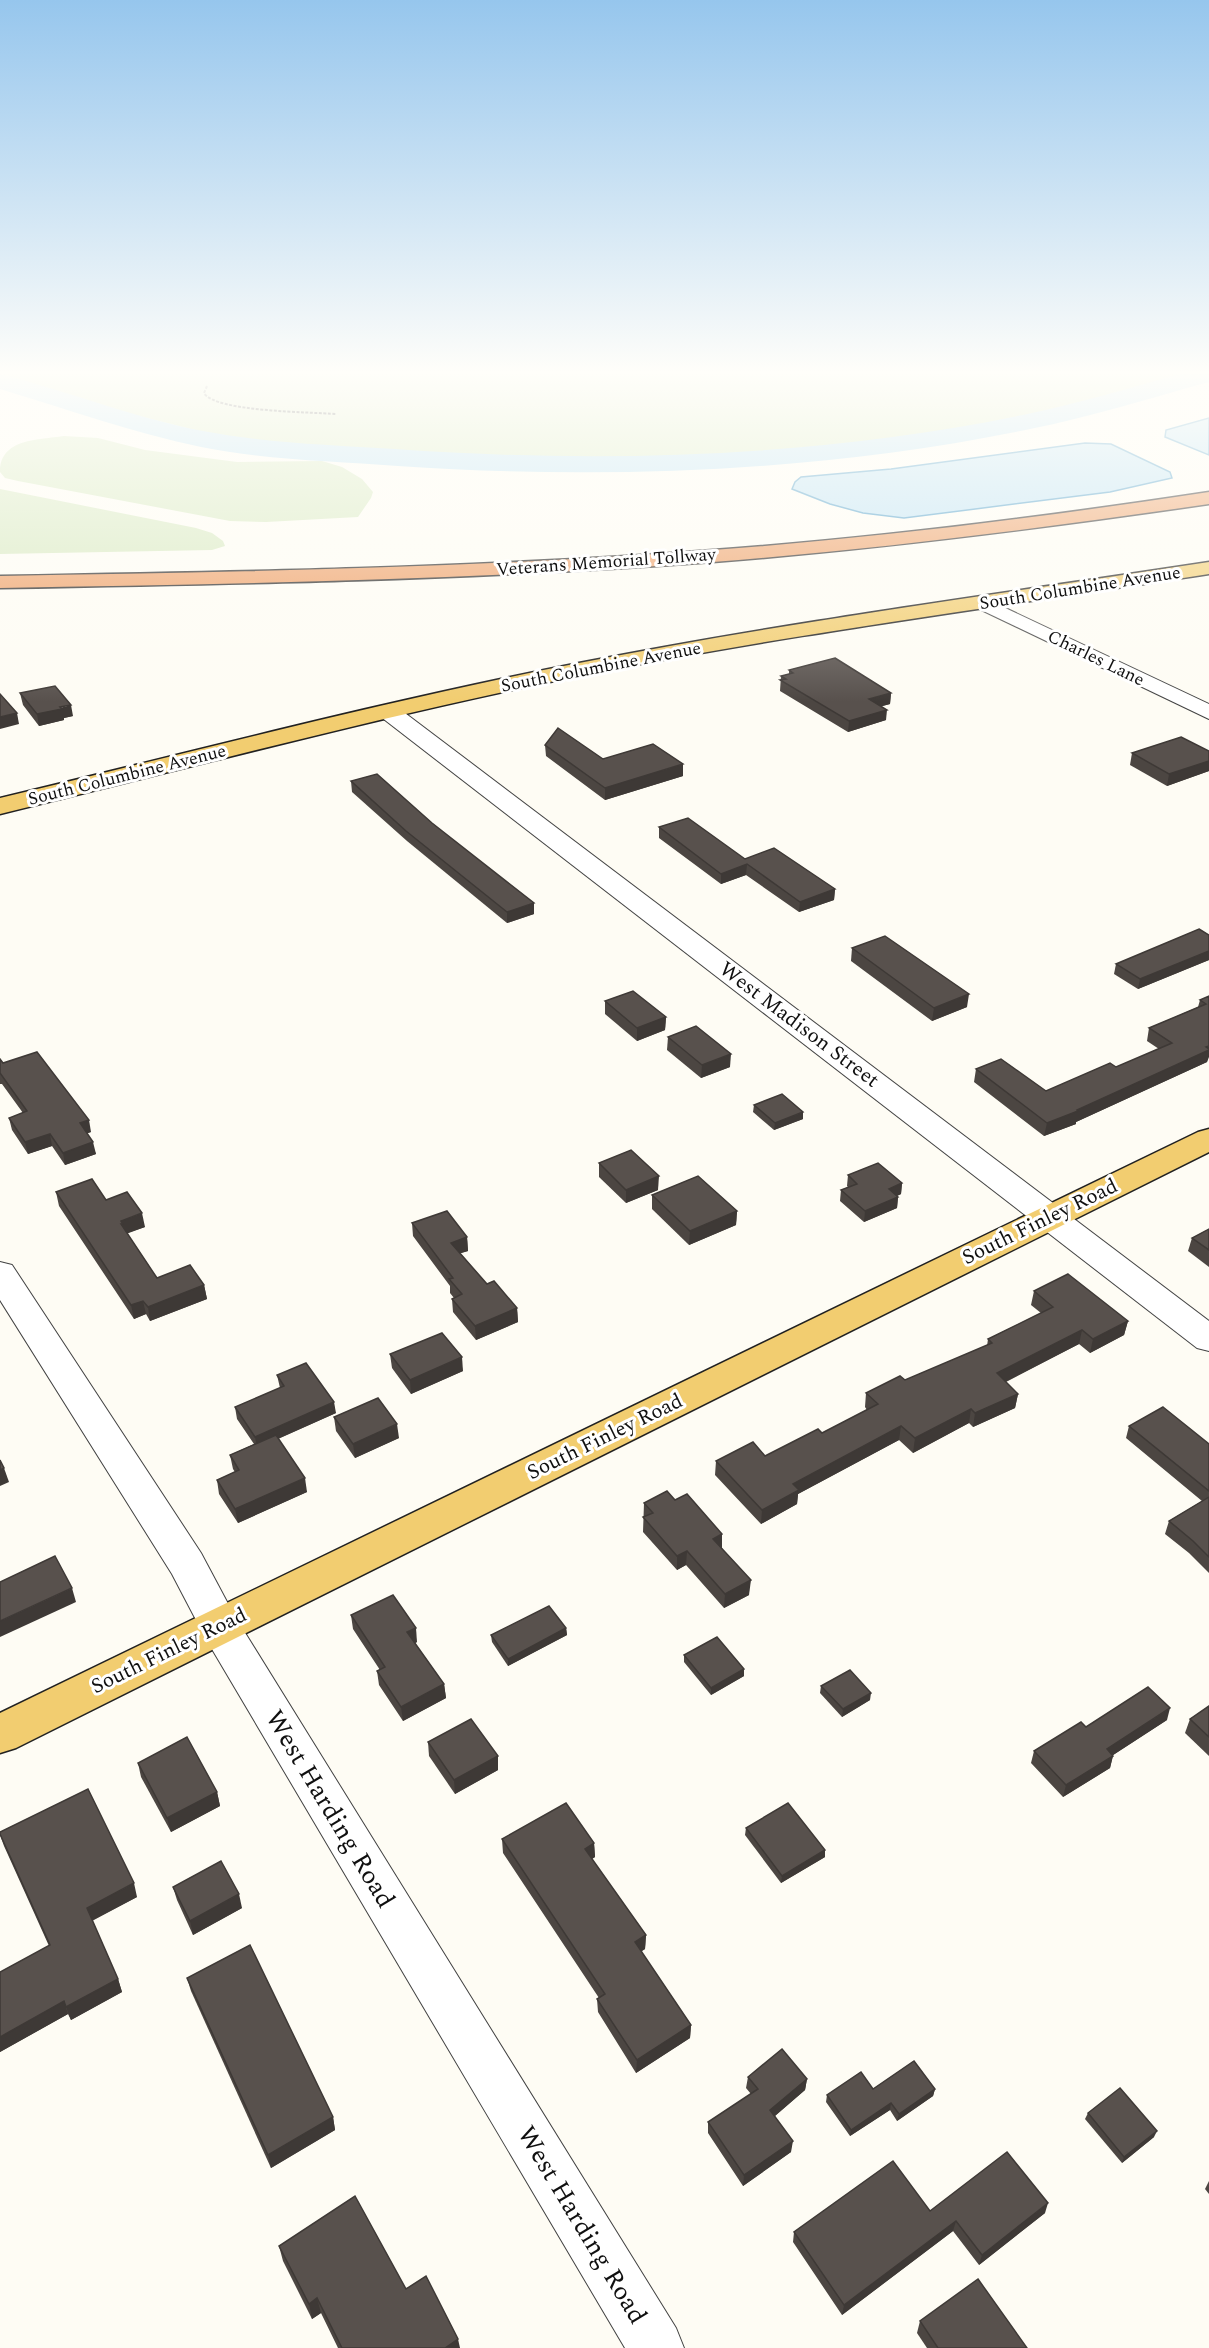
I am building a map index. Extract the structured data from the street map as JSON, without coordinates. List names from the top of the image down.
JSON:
{
  "streets": {
    "highway": ["Veterans Memorial Tollway"],
    "main road": ["South Columbine Avenue", "South Finley Road"],
    "street": ["Charles Lane", "West Madison Street", "West Harding Road"]
  },
  "crossings": [
    ["South Columbine Avenue", "Charles Lane"],
    ["South Columbine Avenue", "West Madison Street"],
    ["West Madison Street", "South Finley Road"],
    ["South Finley Road", "West Harding Road"]
  ]
}
